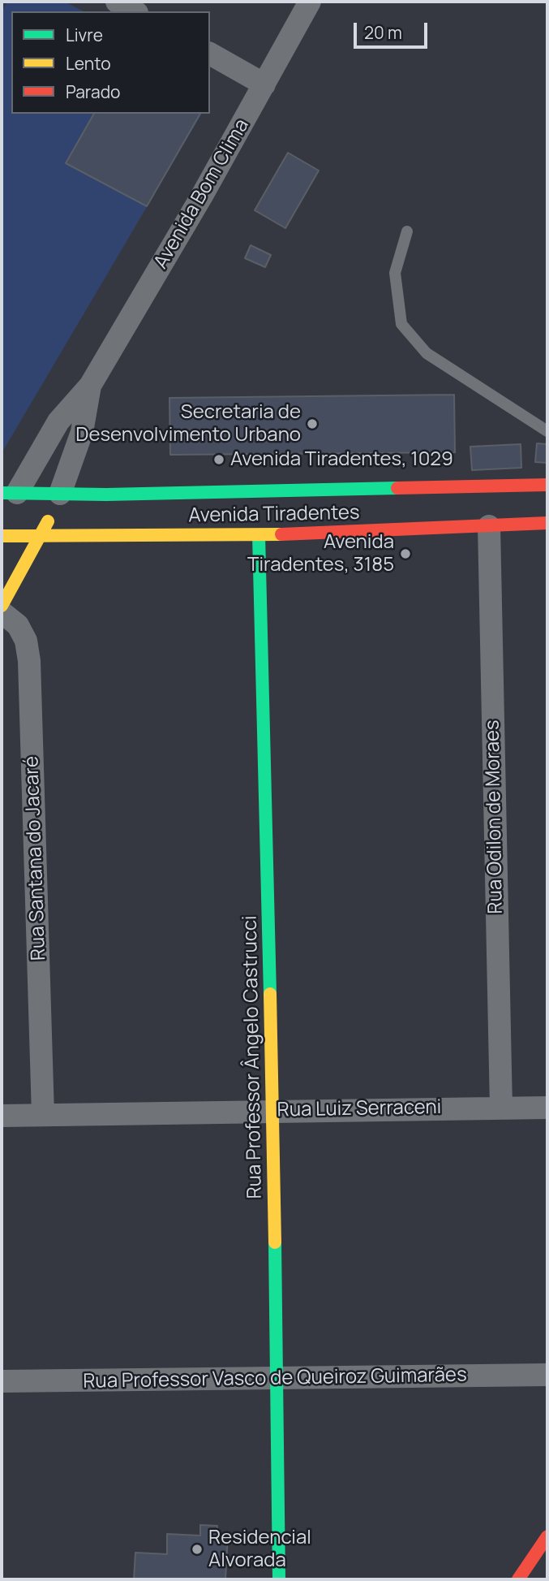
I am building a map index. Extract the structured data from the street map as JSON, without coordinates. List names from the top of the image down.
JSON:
{
  "streets": {
    "main road": ["Avenida Bom Clima", "Avenida Tiradentes", "Rua Professor Ângelo Castrucci"],
    "street": [
      "Rua Odilon de Moraes",
      "Rua Santana do Jacaré",
      "Rua Luiz Serraceni",
      "Rua Professor Vasco de Queiroz Guimarães"
    ]
  },
  "crossings": [
    ["Avenida Bom Clima", "Avenida Tiradentes"],
    ["Avenida Tiradentes", "Rua Odilon de Moraes"],
    ["Avenida Tiradentes", "Rua Professor Ângelo Castrucci"],
    ["Rua Odilon de Moraes", "Rua Luiz Serraceni"],
    ["Rua Santana do Jacaré", "Rua Luiz Serraceni"],
    ["Rua Professor Ângelo Castrucci", "Rua Luiz Serraceni"],
    ["Rua Professor Ângelo Castrucci", "Rua Professor Vasco de Queiroz Guimarães"]
  ],
  "places": [
    "Secretaria de Desenvolvimento Urbano",
    "Avenida Tiradentes, 1029",
    "Avenida Tiradentes, 3185",
    "Residencial Alvorada"
  ],
  "legend": ["Livre", "Lento", "Parado"],
  "scale_bar": "20 m"
}
